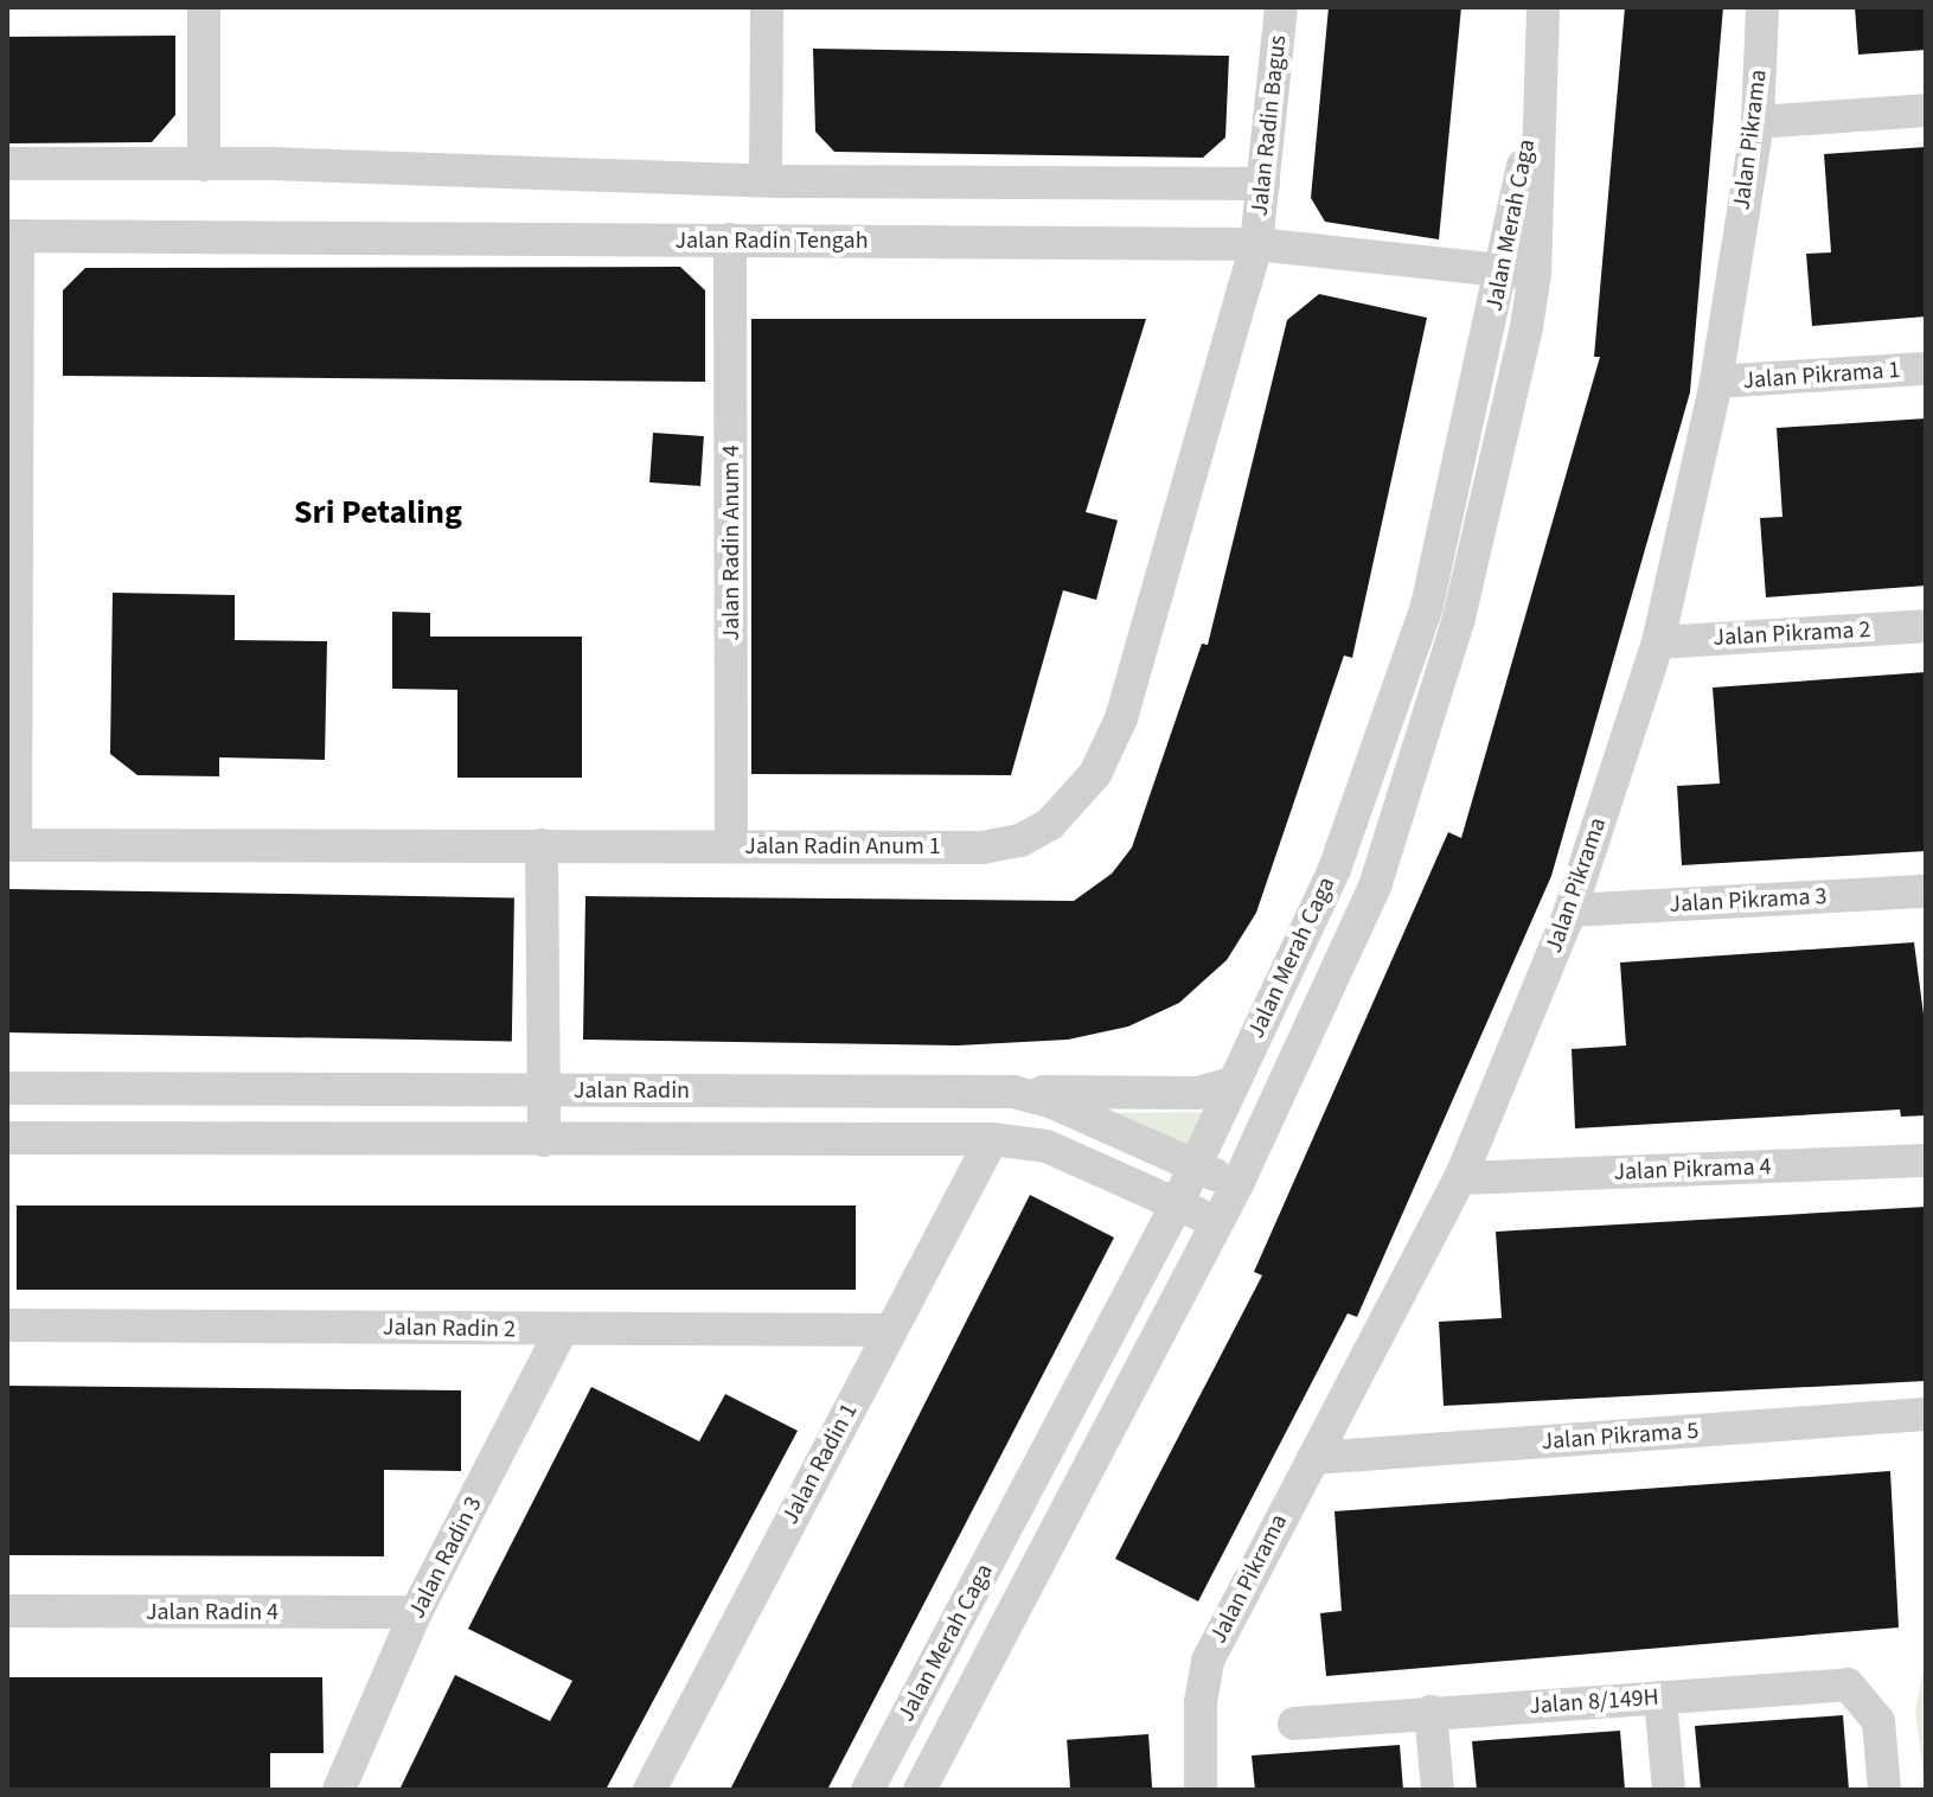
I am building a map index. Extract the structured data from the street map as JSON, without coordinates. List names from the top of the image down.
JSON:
{
  "streets": {
    "street": [
      "Jalan Radin Bagus",
      "Jalan Pikrama",
      "Jalan Merah Caga",
      "Jalan Radin Tengah",
      "Jalan Pikrama 1",
      "Jalan Radin Anum 4",
      "Jalan Pikrama 2",
      "Jalan Radin Anum 1",
      "Jalan Pikrama 3",
      "Jalan Radin",
      "Jalan Pikrama 4",
      "Jalan Radin 2",
      "Jalan Pikrama 5",
      "Jalan Radin 1",
      "Jalan Radin 3",
      "Jalan Radin 4",
      "Jalan 8/149H"
    ]
  },
  "crossings": [
    ["Jalan Radin Bagus", "Jalan Radin Tengah"],
    ["Jalan Radin Bagus", "Jalan Radin Anum 1"],
    ["Jalan Pikrama", "Jalan Pikrama 1"],
    ["Jalan Pikrama", "Jalan Pikrama 2"],
    ["Jalan Pikrama", "Jalan Pikrama 3"],
    ["Jalan Pikrama", "Jalan Pikrama 4"],
    ["Jalan Pikrama", "Jalan Pikrama 5"],
    ["Jalan Merah Caga", "Jalan Radin Tengah"],
    ["Jalan Merah Caga", "Jalan Radin"],
    ["Jalan Radin Tengah", "Jalan Radin Anum 4"],
    ["Jalan Radin Tengah", "Jalan Radin Anum 1"],
    ["Jalan Radin Anum 4", "Jalan Radin Anum 1"],
    ["Jalan Radin", "Jalan Radin 1"],
    ["Jalan Radin 2", "Jalan Radin 1"],
    ["Jalan Radin 2", "Jalan Radin 3"],
    ["Jalan Radin 3", "Jalan Radin 4"]
  ],
  "districts": ["Sri Petaling"]
}
